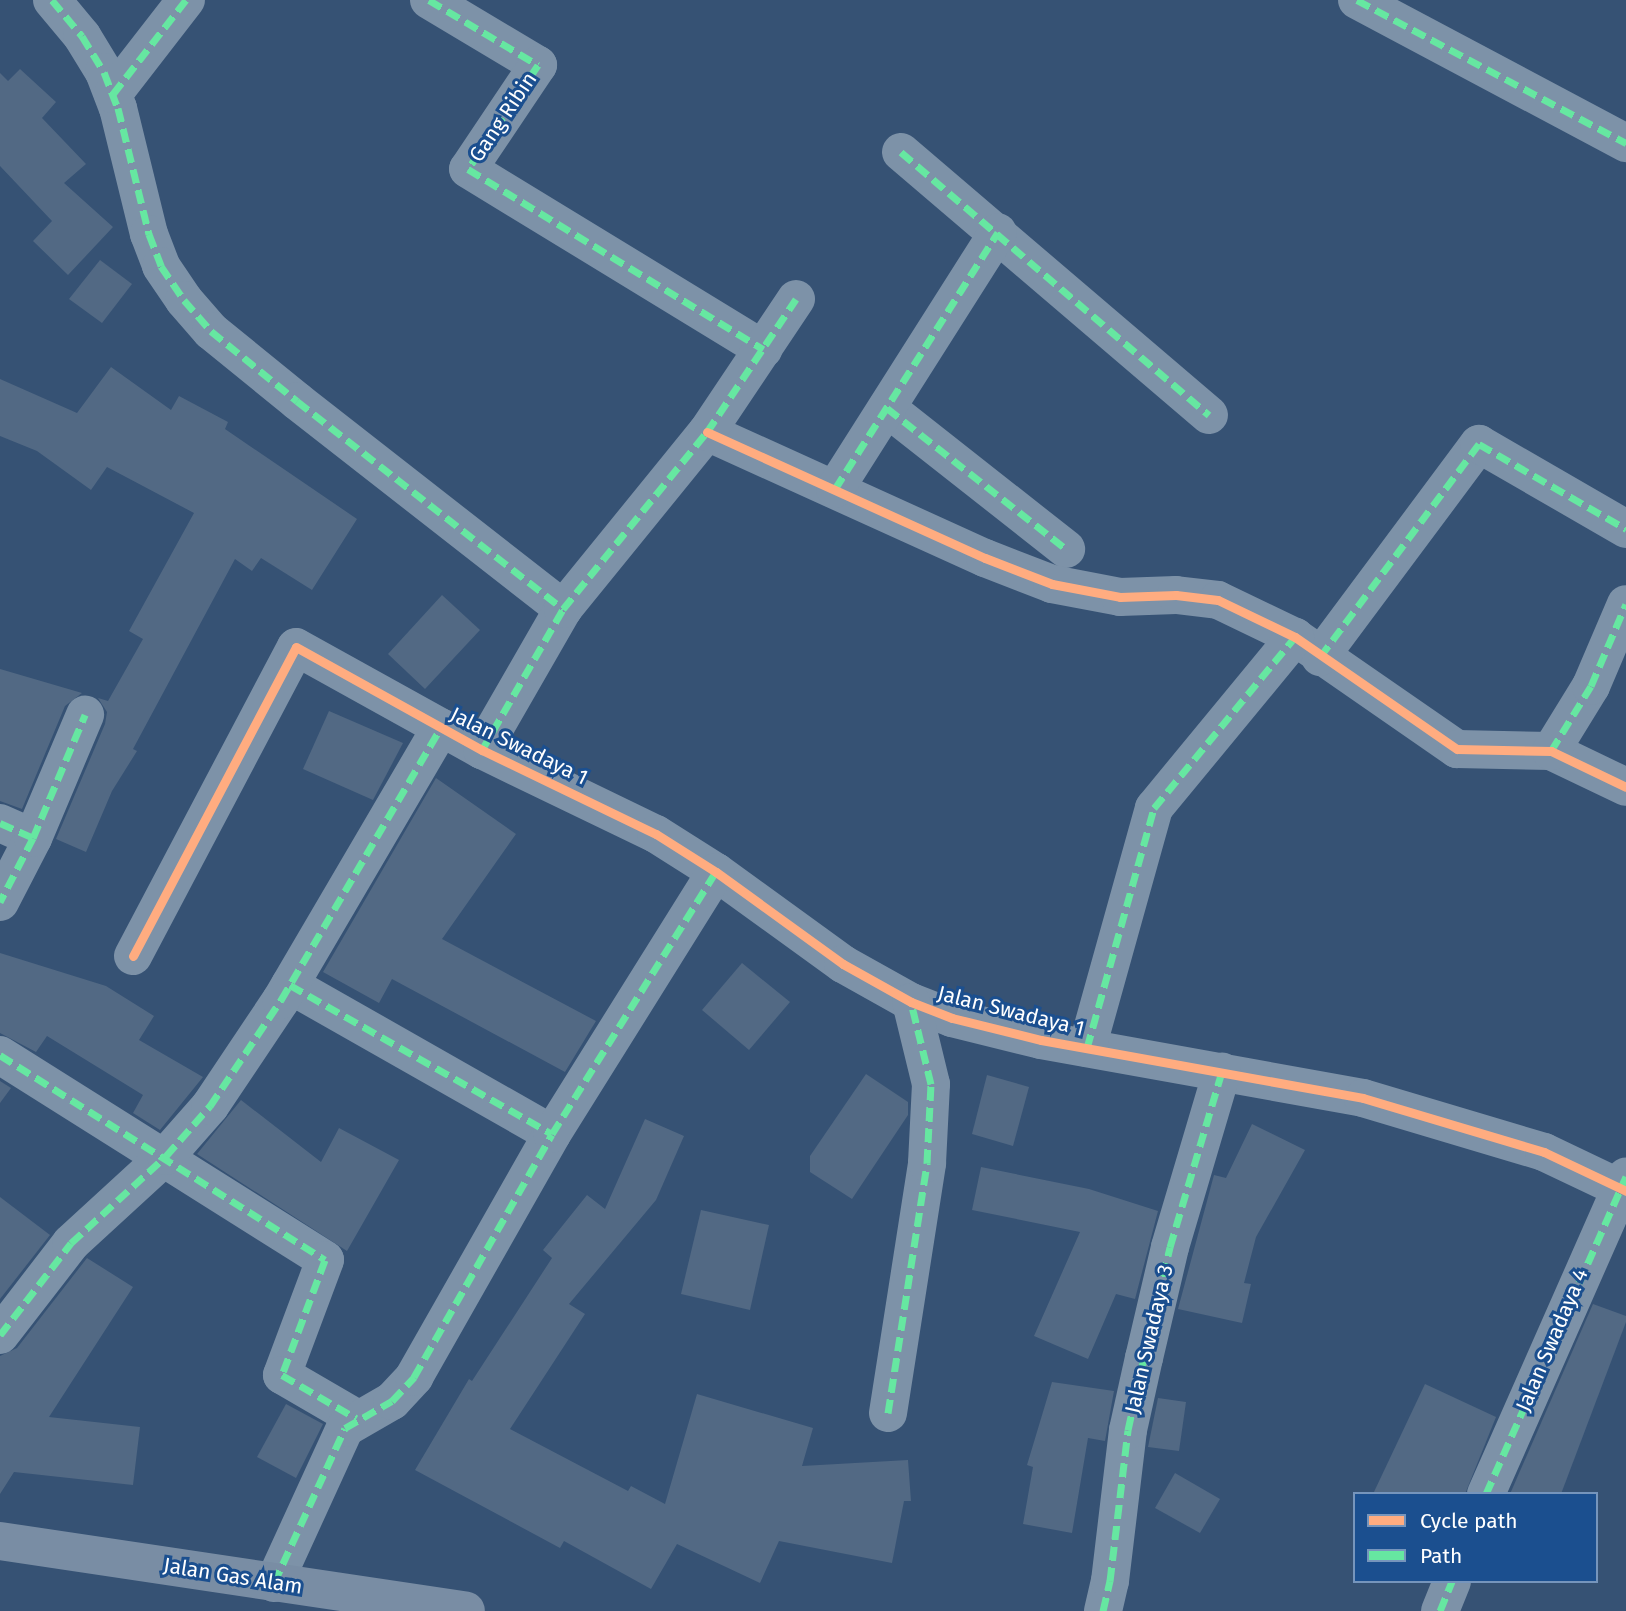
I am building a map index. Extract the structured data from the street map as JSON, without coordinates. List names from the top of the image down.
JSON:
{
  "streets": {
    "main road": ["Jalan Gas Alam"],
    "street": [
      "Gang Ribin",
      "Jalan Swadaya 1",
      "Jalan Swadaya 3",
      "Jalan Swadaya 4"
    ]
  },
  "crossings": [
    ["Jalan Swadaya 1", "Jalan Swadaya 3"],
    ["Jalan Swadaya 1", "Jalan Swadaya 4"]
  ],
  "legend": ["Cycle path", "Path"]
}
